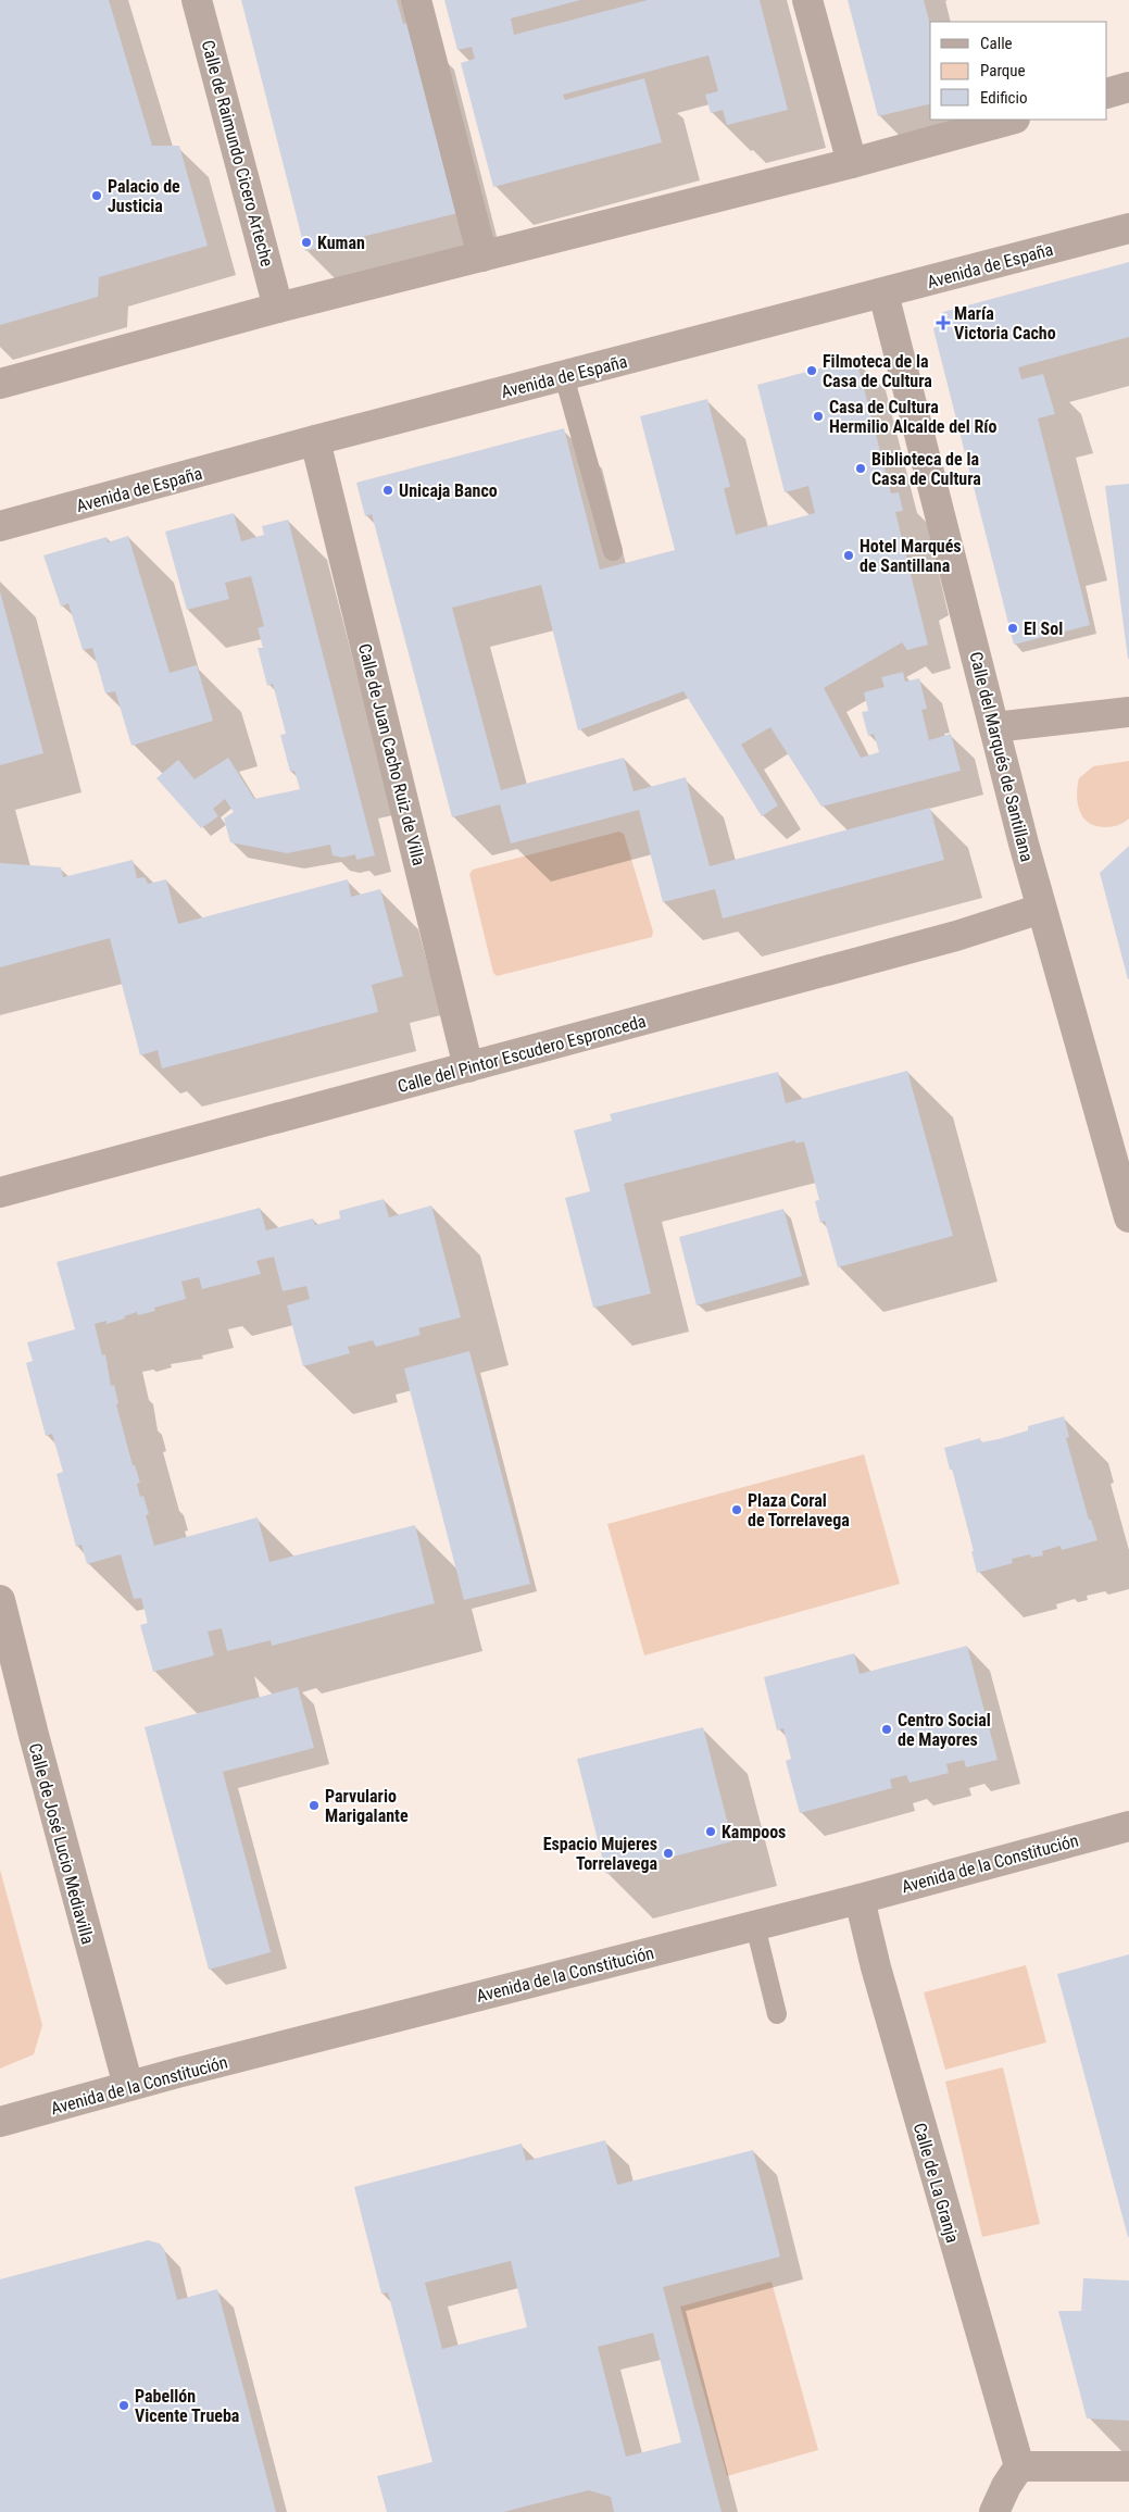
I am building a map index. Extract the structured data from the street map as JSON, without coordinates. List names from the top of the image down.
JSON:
{
  "streets": {
    "street": [
      "Calle de Raimundo Cicero Arteche",
      "Avenida de España",
      "Calle de Juan Cacho Ruiz de Villa",
      "Calle del Marqués de Santillana",
      "Calle del Pintor Escudero Espronceda",
      "Calle de José Lucio Mediavilla",
      "Avenida de la Constitución",
      "Calle de La Granja"
    ]
  },
  "crossings": [
    ["Avenida de España", "Calle de Juan Cacho Ruiz de Villa"],
    ["Avenida de España", "Calle del Marqués de Santillana"],
    ["Calle de Juan Cacho Ruiz de Villa", "Calle del Pintor Escudero Espronceda"],
    ["Calle del Marqués de Santillana", "Calle del Pintor Escudero Espronceda"],
    ["Calle de José Lucio Mediavilla", "Avenida de la Constitución"],
    ["Avenida de la Constitución", "Calle de La Granja"]
  ],
  "places": {
    "other": [
      "Palacio de Justicia",
      "Kuman",
      "Filmoteca de la Casa de Cultura",
      "Casa de Cultura Hermilio Alcalde del Río",
      "Biblioteca de la Casa de Cultura",
      "Unicaja Banco",
      "Hotel Marqués de Santillana",
      "El Sol",
      "Plaza Coral de Torrelavega",
      "Centro Social de Mayores",
      "Parvulario Marigalante",
      "Kampoos",
      "Espacio Mujeres Torrelavega",
      "Pabellón Vicente Trueba"
    ],
    "health": ["María Victoria Cacho"]
  },
  "legend": ["Calle", "Parque", "Edificio"]
}
